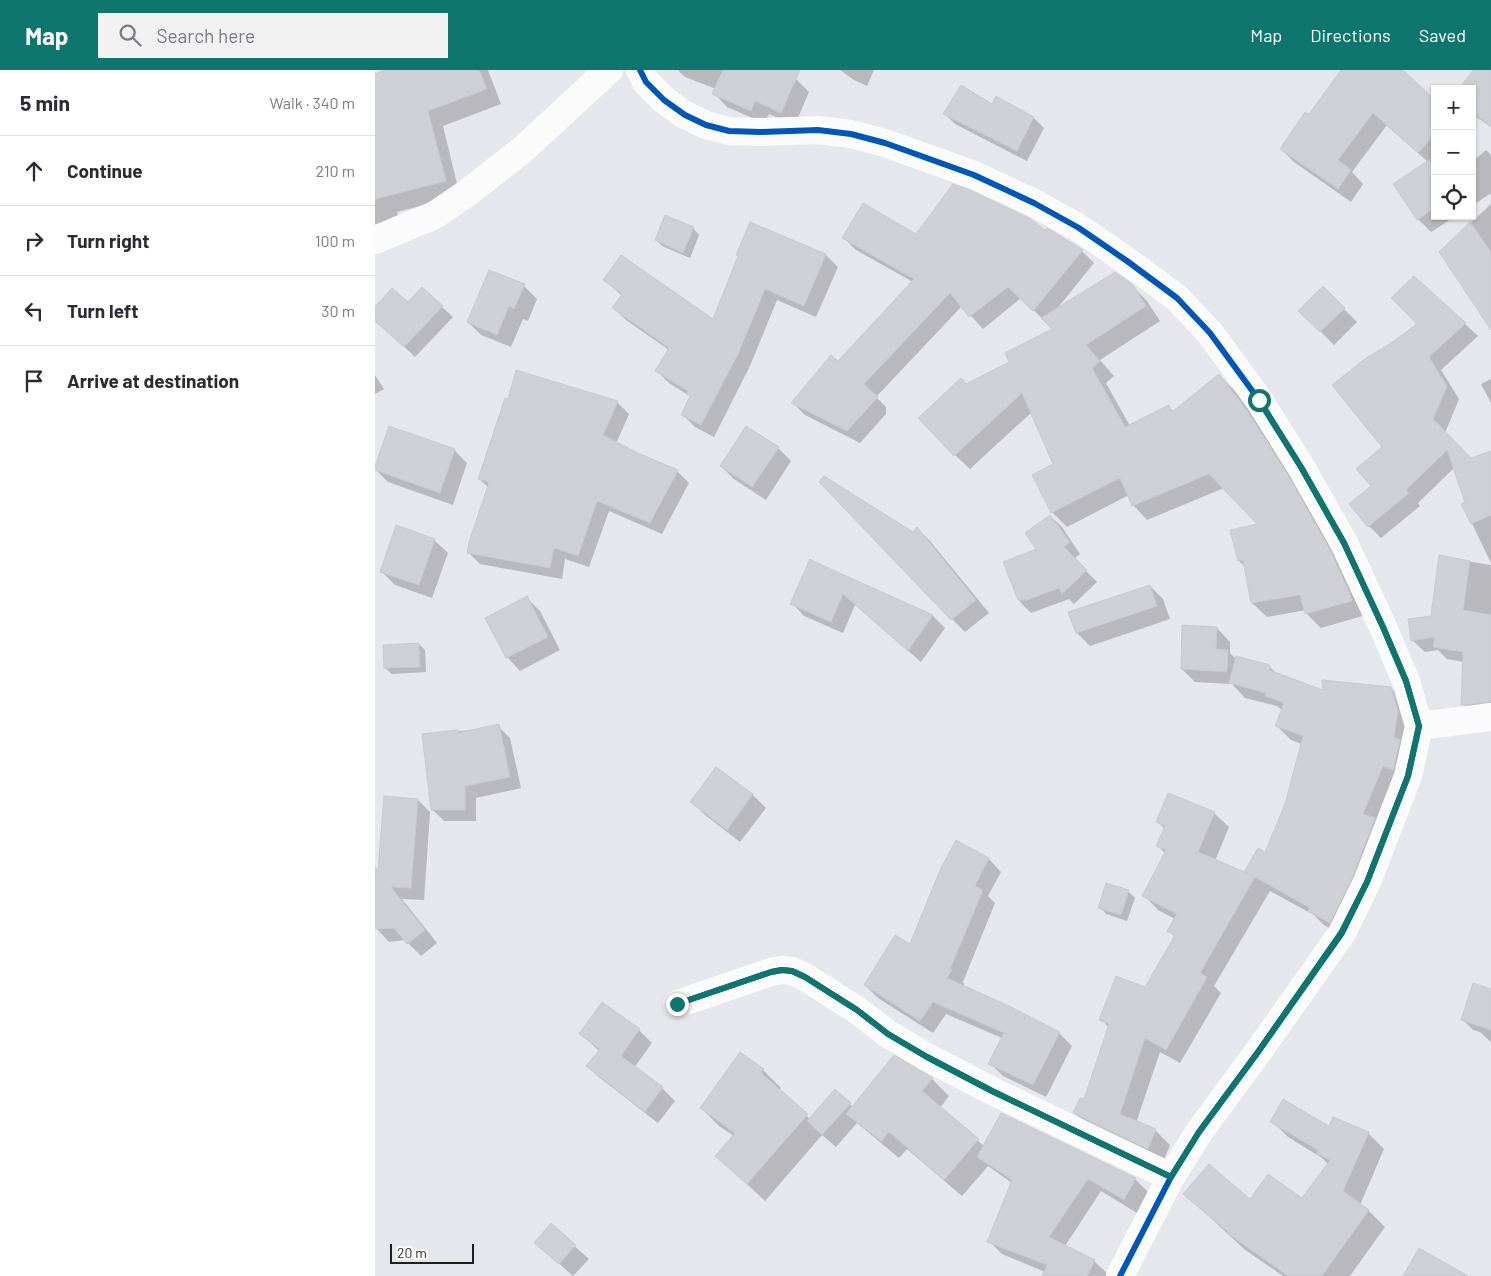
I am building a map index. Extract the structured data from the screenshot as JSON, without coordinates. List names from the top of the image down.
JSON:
{
  "scale_bar": "20 m",
  "page": {
    "header": "Map",
    "search": "Search here",
    "nav": ["Map", "Directions", "Saved"],
    "heading": ["5 min", "Walk · 340 m"],
    "map_buttons": ["+", "−"],
    "list": [
      ["Continue", "210 m"],
      ["Turn right", "100 m"],
      ["Turn left", "30 m"],
      "Arrive at destination"
    ],
    "scale": "20 m"
  }
}
